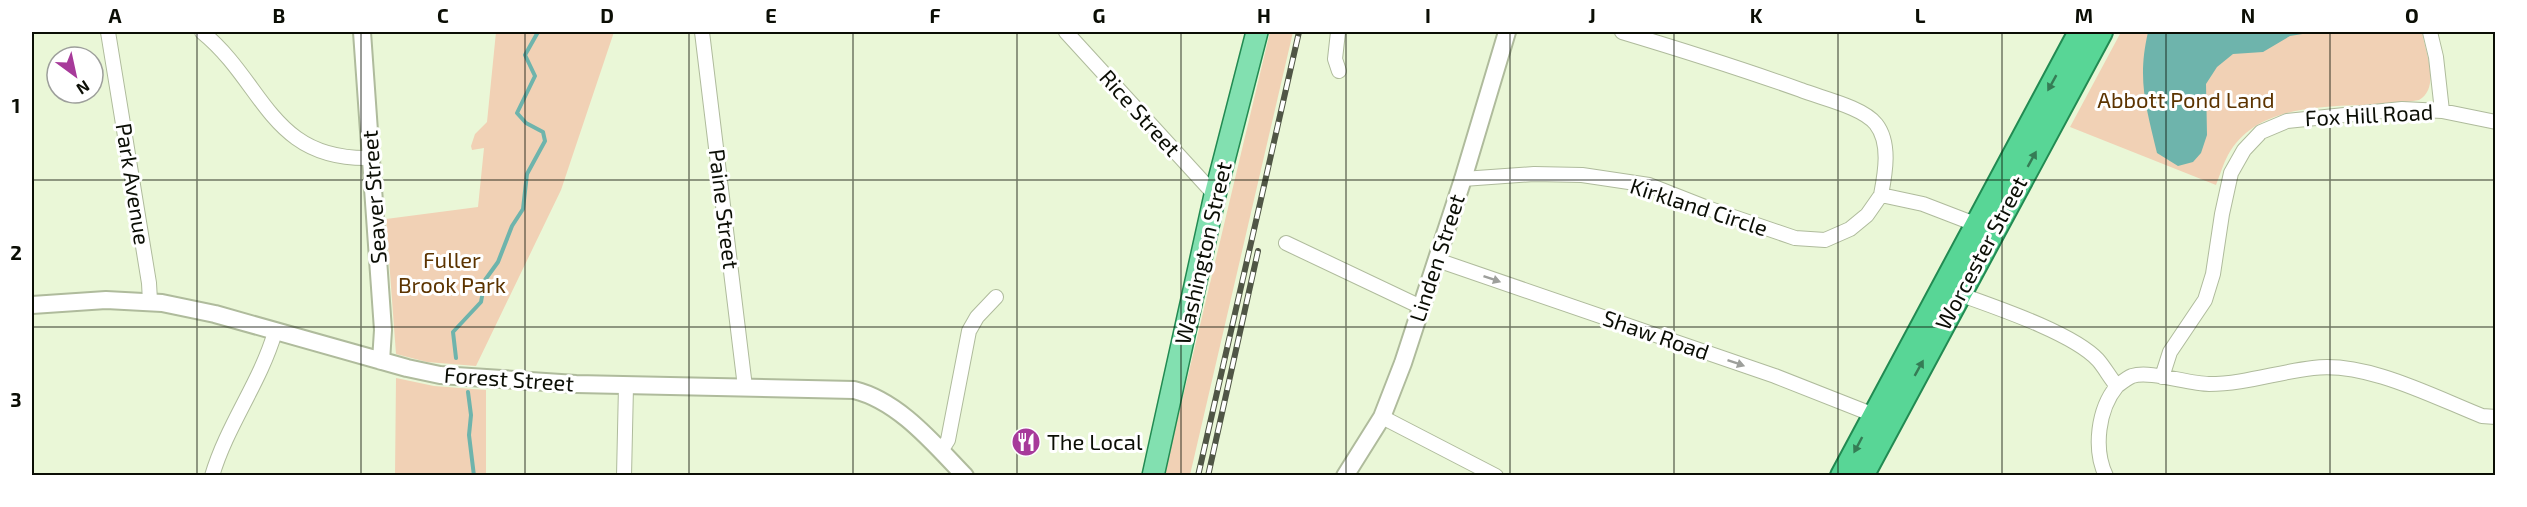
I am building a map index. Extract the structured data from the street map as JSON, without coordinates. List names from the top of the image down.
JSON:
{
  "streets": {
    "highway": ["Worcester Street"],
    "main road": ["Washington Street"],
    "street": [
      "Rice Street",
      "Fox Hill Road",
      "Park Avenue",
      "Seaver Street",
      "Kirkland Circle",
      "Paine Street",
      "Linden Street",
      "Shaw Road",
      "Forest Street"
    ]
  },
  "crossings": [
    ["Rice Street", "Washington Street"],
    ["Park Avenue", "Forest Street"],
    ["Seaver Street", "Forest Street"],
    ["Kirkland Circle", "Linden Street"],
    ["Paine Street", "Forest Street"],
    ["Worcester Street", "Shaw Road"],
    ["Linden Street", "Shaw Road"]
  ],
  "one_way": ["Shaw Road"],
  "parks": ["Abbott Pond Land", "Fuller Brook Park"],
  "places": {
    "restaurant": ["The Local"]
  },
  "north": "bottom right",
  "grid": {
    "columns": [
      "A",
      "B",
      "C",
      "D",
      "E",
      "F",
      "G",
      "H",
      "I",
      "J",
      "K",
      "L",
      "M",
      "N",
      "O"
    ],
    "rows": ["1", "2", "3"]
  }
}
